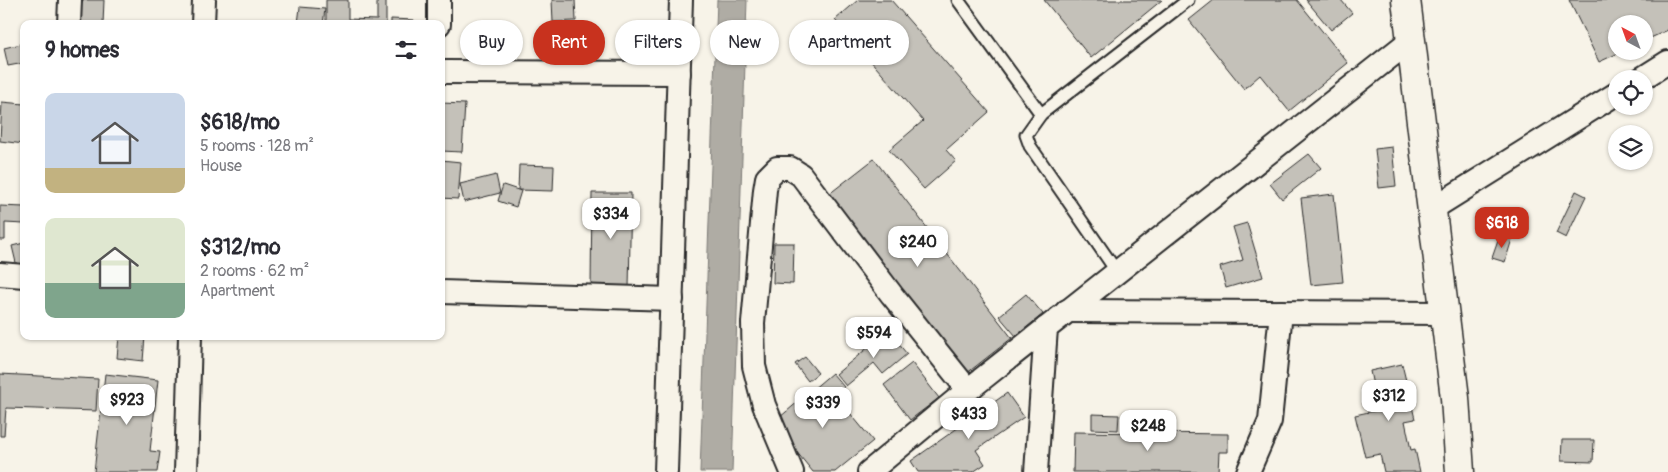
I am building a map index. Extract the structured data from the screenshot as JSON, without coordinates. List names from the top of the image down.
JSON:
{
  "north": "top left",
  "page": {
    "chip": [
      "Buy",
      "Rent",
      "Filters",
      "New",
      "Apartment"
    ],
    "heading": "9 homes",
    "list": [
      {
        "name": "$618/mo",
        "note": "5 rooms · 128 m² · House"
      },
      {
        "name": "$312/mo",
        "note": "2 rooms · 62 m² · Apartment"
      }
    ],
    "price": [
      "$334",
      "$618",
      "$240",
      "$594",
      "$312",
      "$923",
      "$339",
      "$433",
      "$248"
    ]
  }
}
